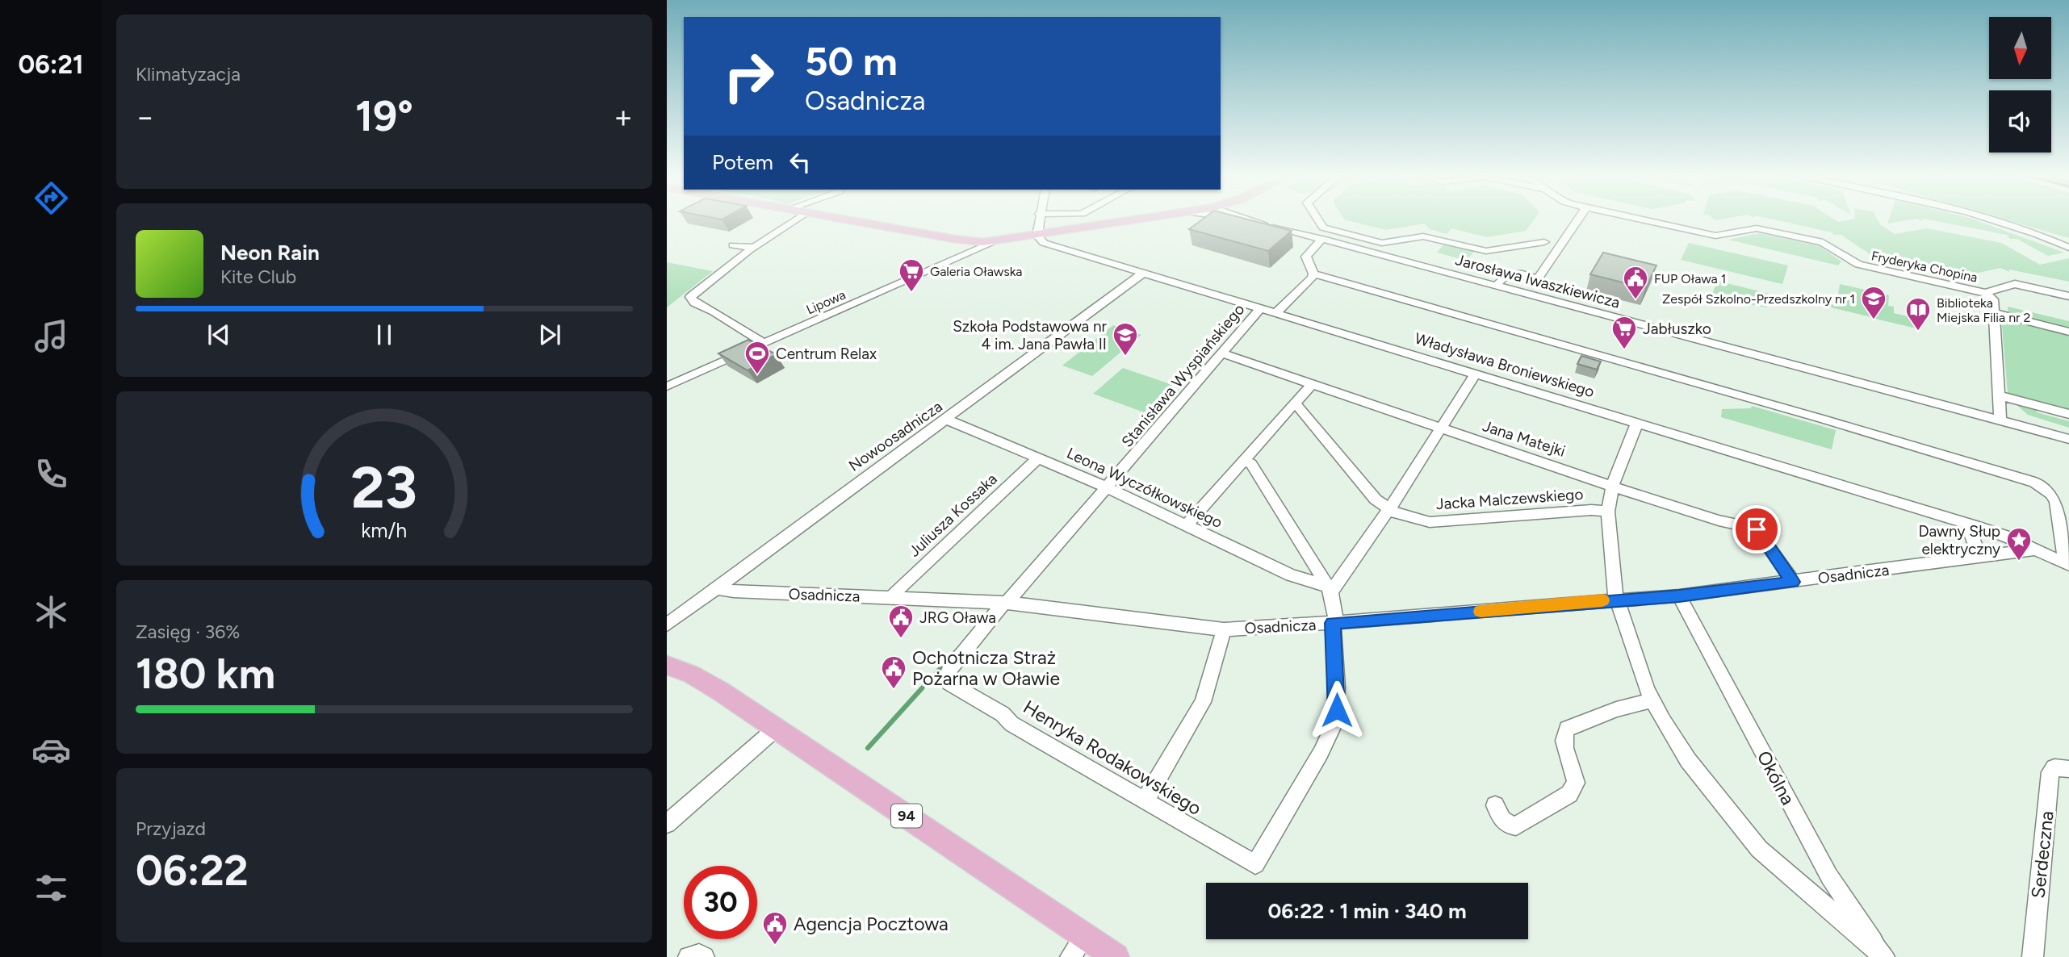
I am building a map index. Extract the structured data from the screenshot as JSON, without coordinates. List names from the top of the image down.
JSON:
{
  "streets": {
    "main road": ["94"],
    "street": [
      "Fryderyka Chopina",
      "Jarosława Iwaszkiewicza",
      "Lipowa",
      "Władysława Broniewskiego",
      "Stanisława Wyspiańskiego",
      "Nowoosadnicza",
      "Jana Matejki",
      "Leona Wyczółkowskiego",
      "Jacka Malczewskiego",
      "Juliusza Kossaka",
      "Osadnicza",
      "Henryka Rodakowskiego",
      "Okólna",
      "Serdeczna"
    ]
  },
  "crossings": [
    ["Władysława Broniewskiego", "Stanisława Wyspiańskiego"],
    ["Władysława Broniewskiego", "Nowoosadnicza"],
    ["Władysława Broniewskiego", "Osadnicza"],
    ["Władysława Broniewskiego", "Okólna"],
    ["Stanisława Wyspiańskiego", "Jana Matejki"],
    ["Stanisława Wyspiańskiego", "Leona Wyczółkowskiego"],
    ["Stanisława Wyspiańskiego", "Osadnicza"],
    ["Stanisława Wyspiańskiego", "Henryka Rodakowskiego"],
    ["Nowoosadnicza", "Leona Wyczółkowskiego"],
    ["Nowoosadnicza", "Osadnicza"],
    ["Jana Matejki", "Osadnicza"],
    ["Jana Matejki", "Okólna"],
    ["Leona Wyczółkowskiego", "Juliusza Kossaka"],
    ["Jacka Malczewskiego", "Okólna"],
    ["Juliusza Kossaka", "Osadnicza"],
    ["Osadnicza", "Henryka Rodakowskiego"],
    ["Osadnicza", "Okólna"]
  ],
  "places": {
    "supermarket": ["Galeria Oławska", "Jabłuszko"],
    "public building": [
      "FUP Oława 1",
      "JRG Oława",
      "Ochotnicza Straż Pożarna w Oławie",
      "Agencja Pocztowa"
    ],
    "school or university": ["Zespół Szkolno-Przedszkolny nr 1", "Szkoła Podstawowa nr 4 im. Jana Pawła II"],
    "library": ["Biblioteka Miejska Filia nr 2"],
    "sports": ["Centrum Relax"],
    "place": ["Dawny Słup elektryczny"]
  },
  "north": "bottom",
  "page": {
    "tabs": "06:21",
    "tile": [
      "Klimatyzacja",
      ["Zasięg · 36%", "180 km"],
      ["Przyjazd", "06:22"]
    ],
    "turn": ["50 m", "Osadnicza"],
    "heat": ["−", "19°", "+"],
    "then": "Potem",
    "song": ["Neon Rain", "Kite Club"],
    "limit": "30",
    "trip": "06:22 · 1 min · 340 m",
    "gauge": ["23", "km/h"]
  }
}
